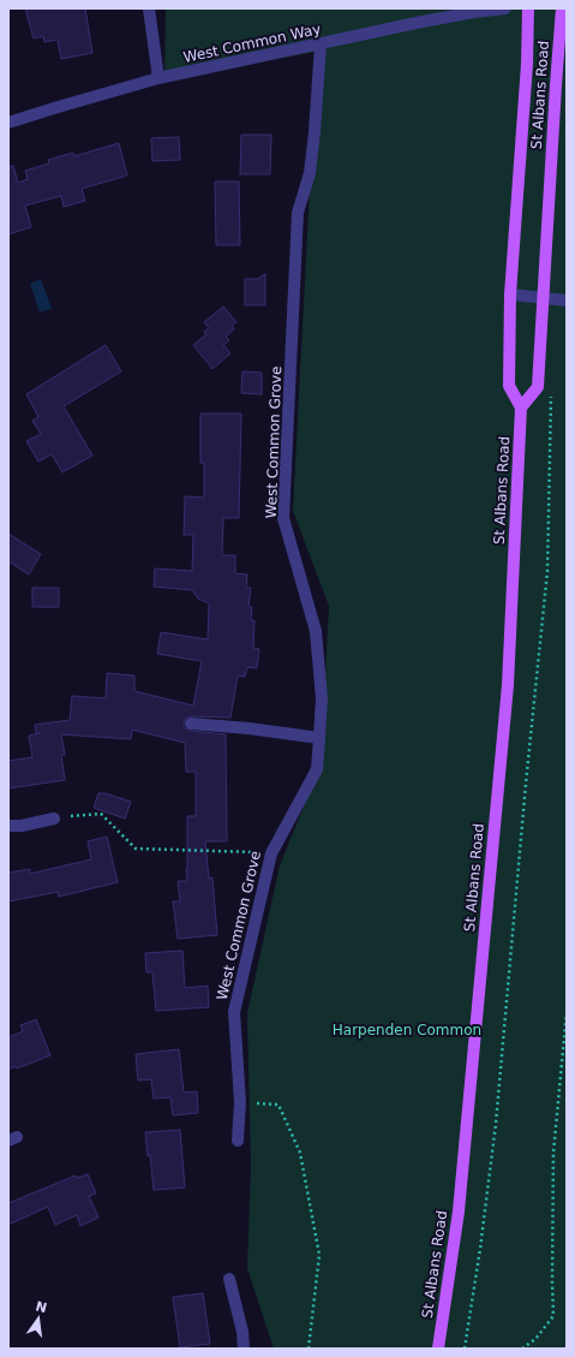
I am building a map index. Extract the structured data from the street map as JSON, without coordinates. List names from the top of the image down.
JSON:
{
  "streets": {
    "main road": ["St Albans Road"],
    "street": ["West Common Way", "West Common Grove"]
  },
  "crossings": [
    ["West Common Way", "West Common Grove"]
  ],
  "parks": ["Harpenden Common"],
  "north": "top"
}
